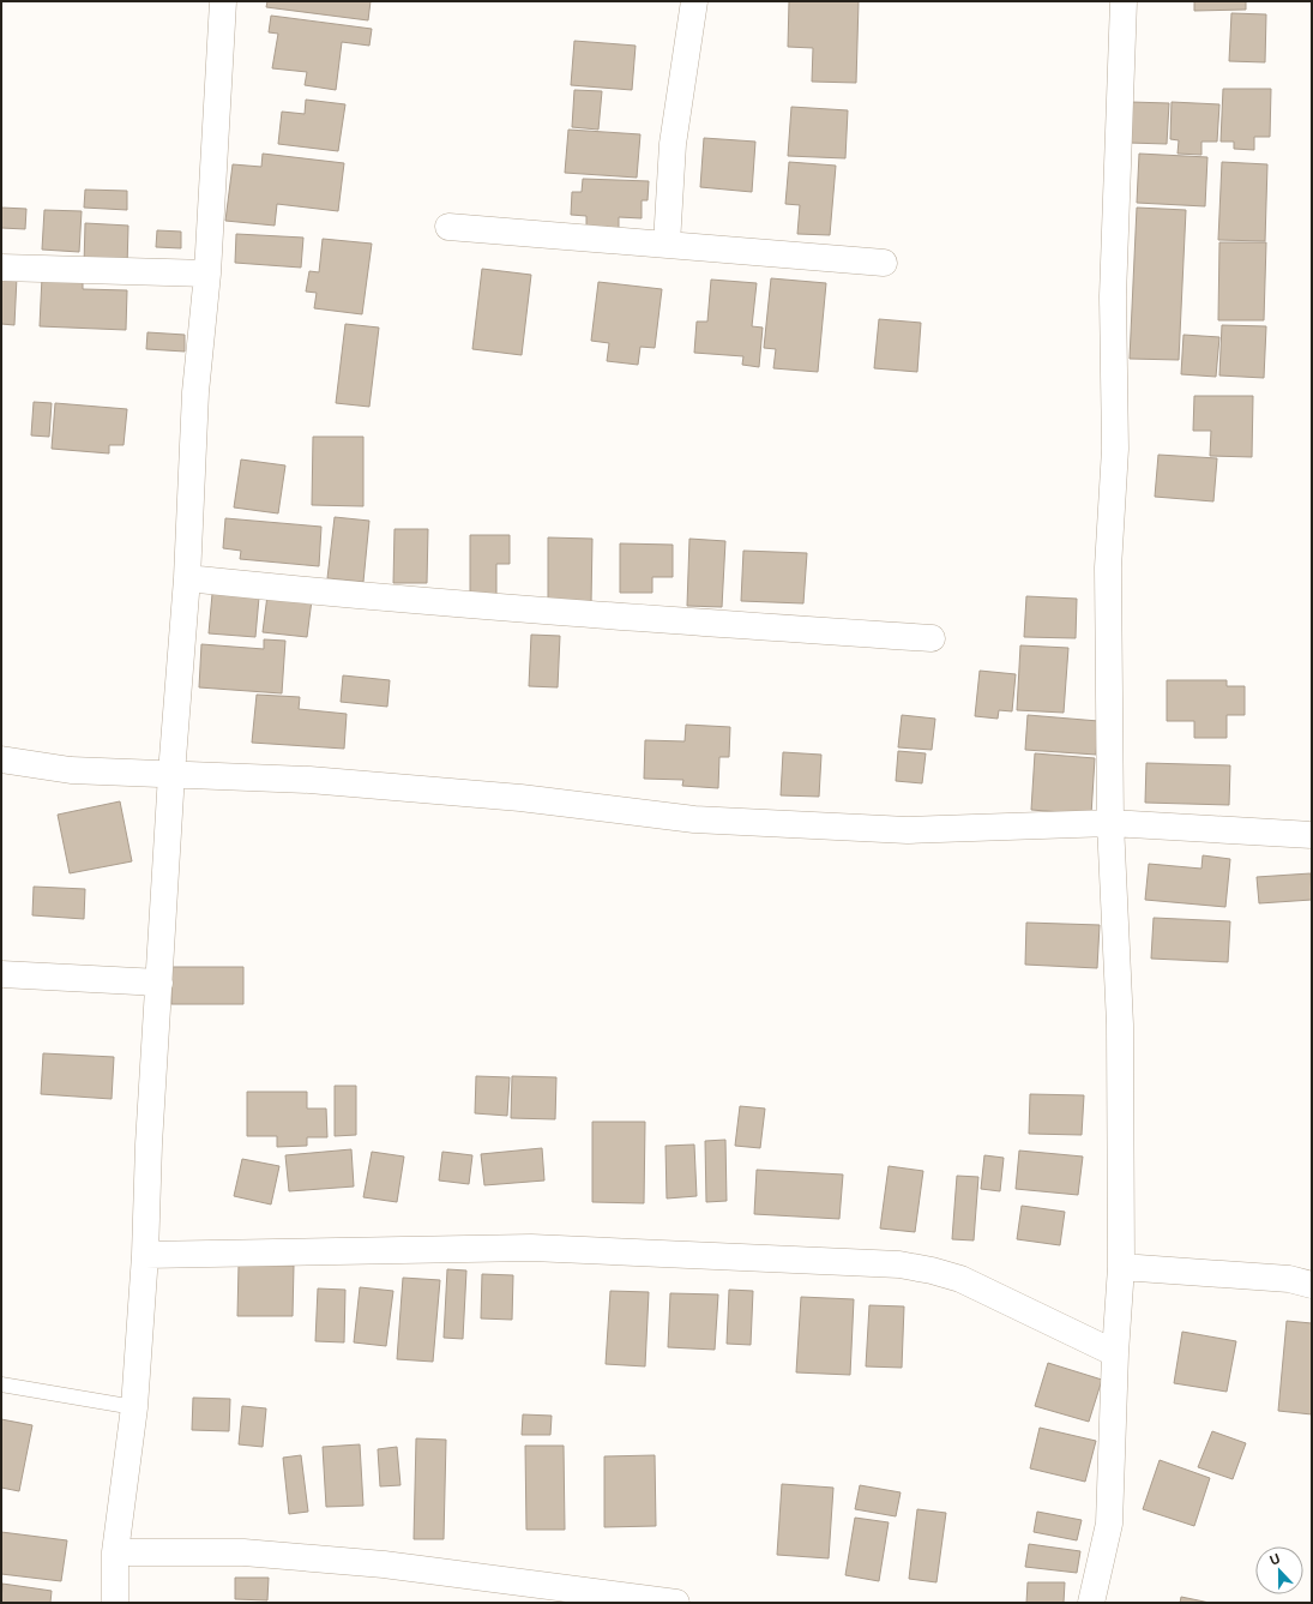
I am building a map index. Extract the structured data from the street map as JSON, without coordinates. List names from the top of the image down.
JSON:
{
  "north": "top"
}
